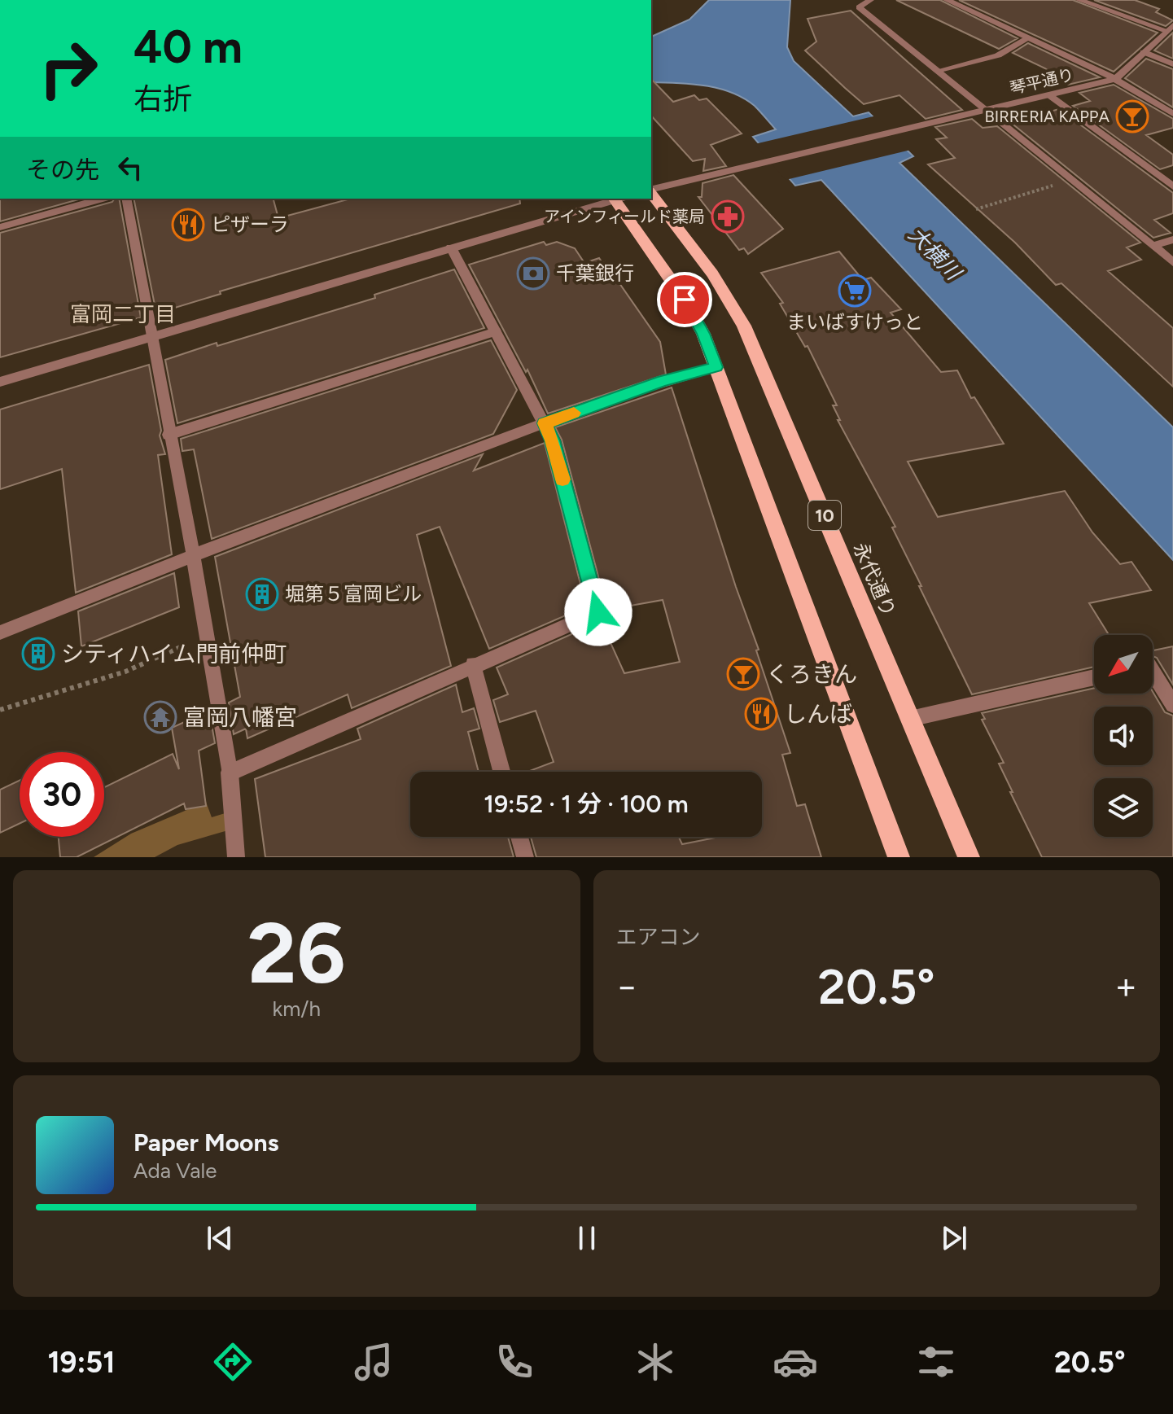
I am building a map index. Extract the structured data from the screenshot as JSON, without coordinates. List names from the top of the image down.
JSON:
{
  "streets": {
    "main road": ["10", "永代通り"],
    "street": ["琴平通り"]
  },
  "districts": ["富岡二丁目"],
  "water": ["大横川"],
  "places": {
    "bar": ["BIRRERIA KAPPA", "くろきん"],
    "pharmacy": ["アインフィールド薬局"],
    "restaurant": ["ピザーラ", "しんば"],
    "bank": ["千葉銀行"],
    "supermarket": ["まいばすけっと"],
    "building": ["堀第５富岡ビル", "シティハイム門前仲町"],
    "temple": ["富岡八幡宮"]
  },
  "north": "bottom left",
  "page": {
    "turn": ["40 m", "右折"],
    "then": "その先",
    "limit": "30",
    "trip": "19:52 · 1 分 · 100 m",
    "tile": [
      ["26", "km/h"],
      "エアコン"
    ],
    "heat": ["−", "20.5°", "+"],
    "song": ["Paper Moons", "Ada Vale"],
    "tabs": ["19:51", "20.5°"]
  }
}
